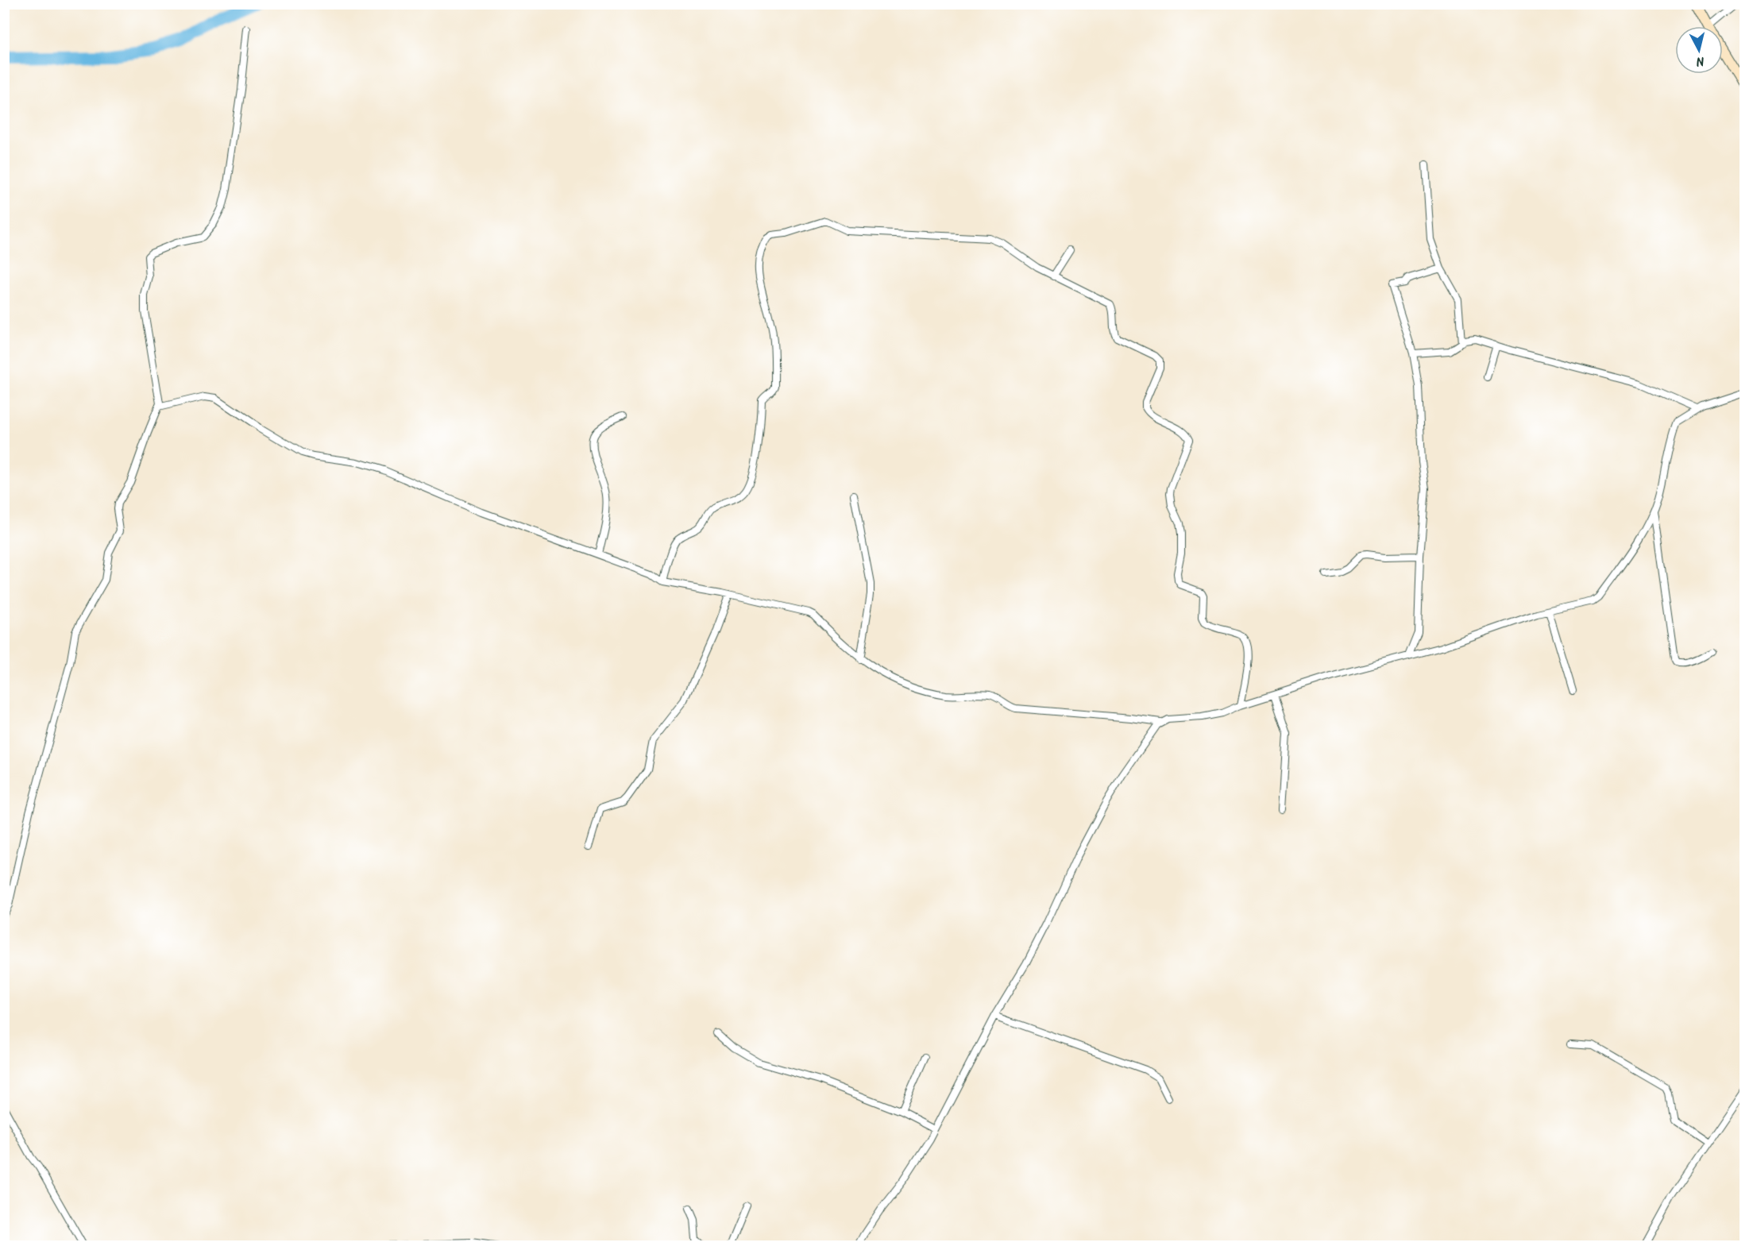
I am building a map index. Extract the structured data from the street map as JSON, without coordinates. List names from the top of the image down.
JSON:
{
  "north": "bottom"
}
